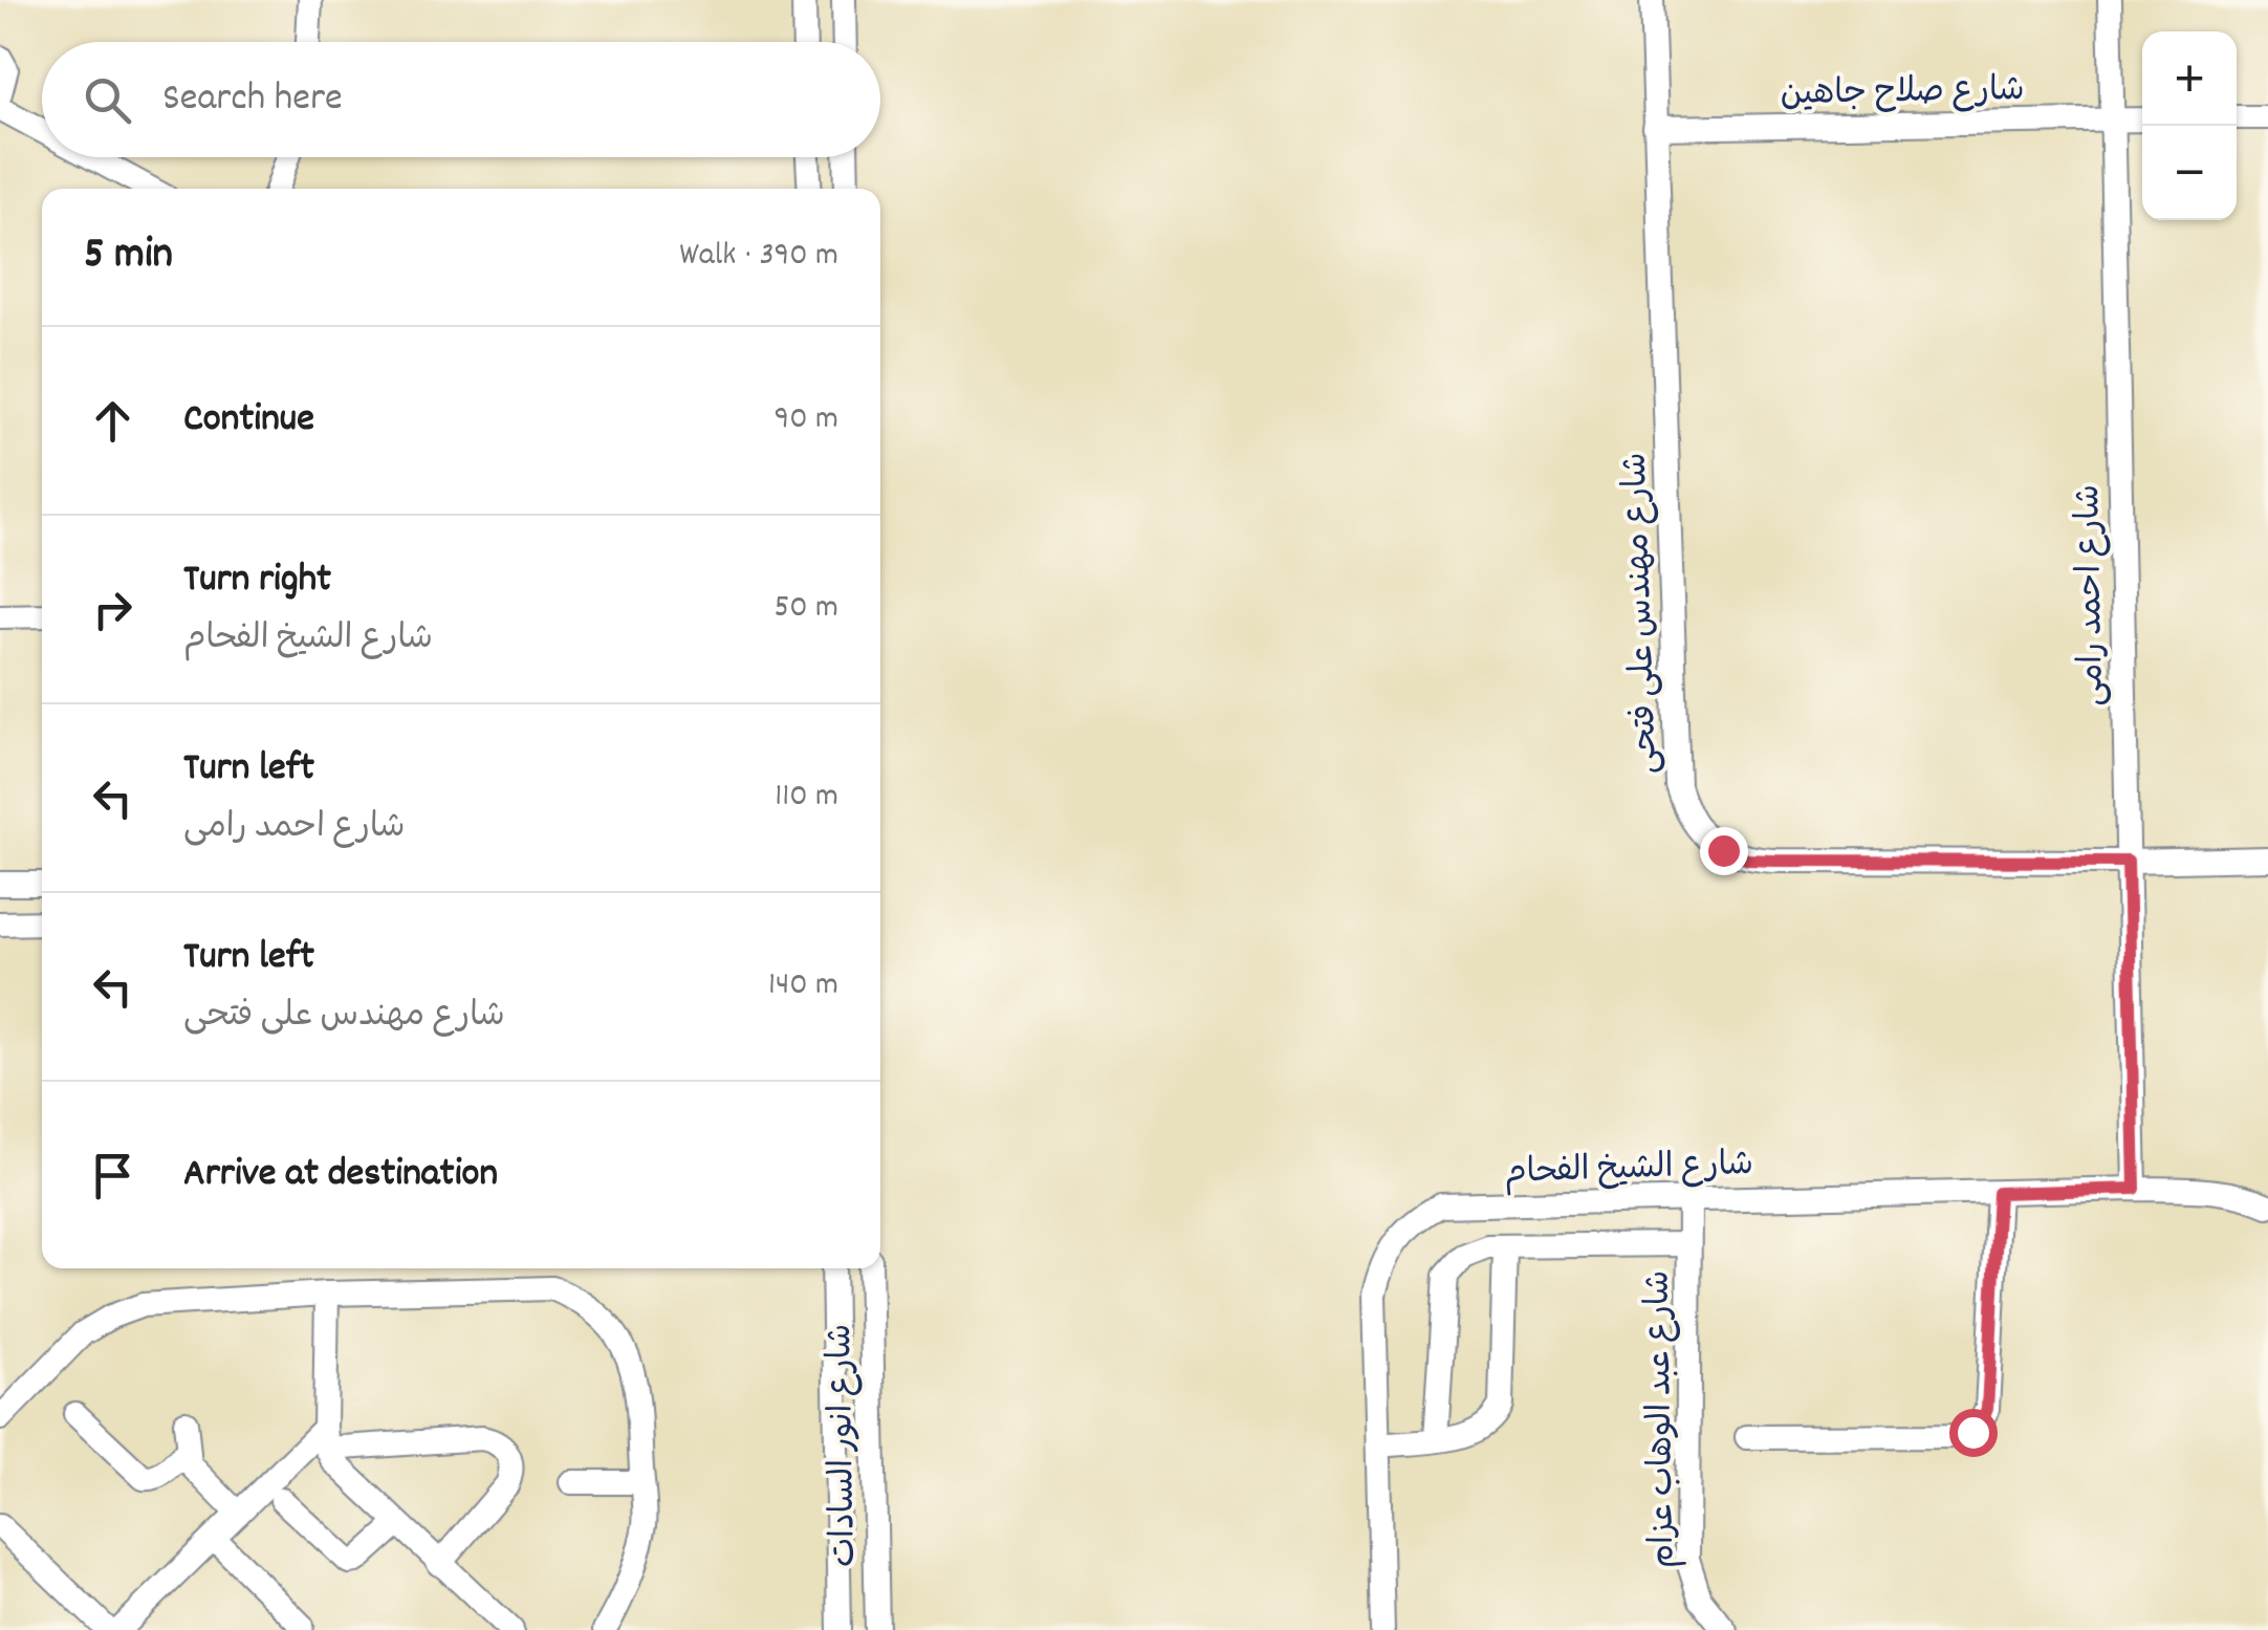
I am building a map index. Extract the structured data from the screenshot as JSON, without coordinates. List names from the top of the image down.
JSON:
{
  "streets": {
    "street": [
      "شارع صلاح جاهين",
      "شارع احمد رامى",
      "شارع مهندس على فتحى",
      "شارع الشيخ الفحام",
      "شارع عبد الوهاب عزام",
      "شارع انور السادات"
    ]
  },
  "crossings": [
    ["شارع صلاح جاهين", "شارع احمد رامى"],
    ["شارع صلاح جاهين", "شارع مهندس على فتحى"],
    ["شارع احمد رامى", "شارع مهندس على فتحى"],
    ["شارع احمد رامى", "شارع الشيخ الفحام"],
    ["شارع الشيخ الفحام", "شارع عبد الوهاب عزام"]
  ],
  "page": {
    "map_buttons": ["+", "−"],
    "search": "Search here",
    "heading": ["5 min", "Walk · 390 m"],
    "list": [
      ["Continue", "90 m"],
      ["Turn right", "شارع الشيخ الفحام", "50 m"],
      ["Turn left", "شارع احمد رامى", "110 m"],
      ["Turn left", "شارع مهندس على فتحى", "140 m"],
      "Arrive at destination"
    ]
  }
}
